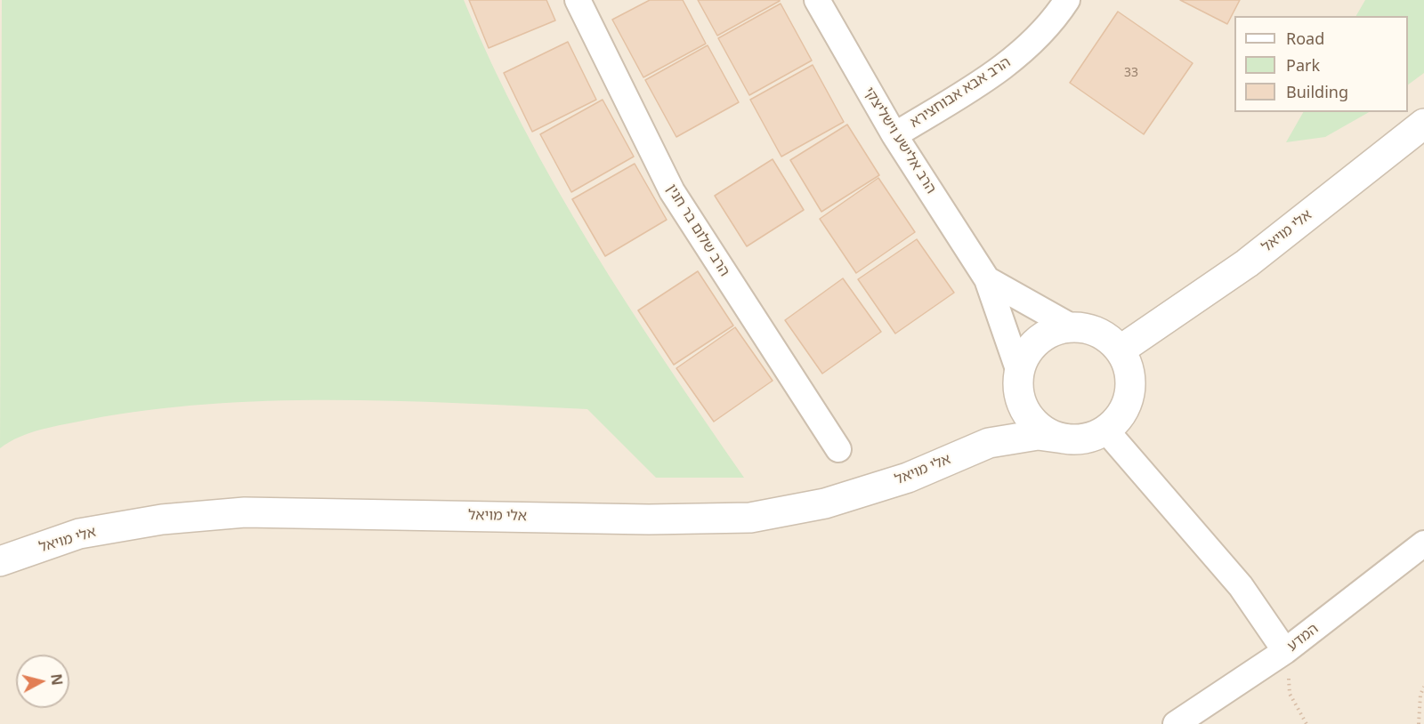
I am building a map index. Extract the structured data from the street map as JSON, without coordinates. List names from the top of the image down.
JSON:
{
  "streets": {
    "street": [
      "הרב אבא אבוחצירא",
      "הרב אלישע וישליצקי",
      "הרב שלום בר חנין",
      "אלי מויאל",
      "המדע"
    ]
  },
  "crossings": [
    ["הרב אבא אבוחצירא", "הרב אלישע וישליצקי"],
    ["הרב אלישע וישליצקי", "אלי מויאל"]
  ],
  "house_numbers": ["33"],
  "legend": ["Road", "Park", "Building"],
  "north": "right"
}
